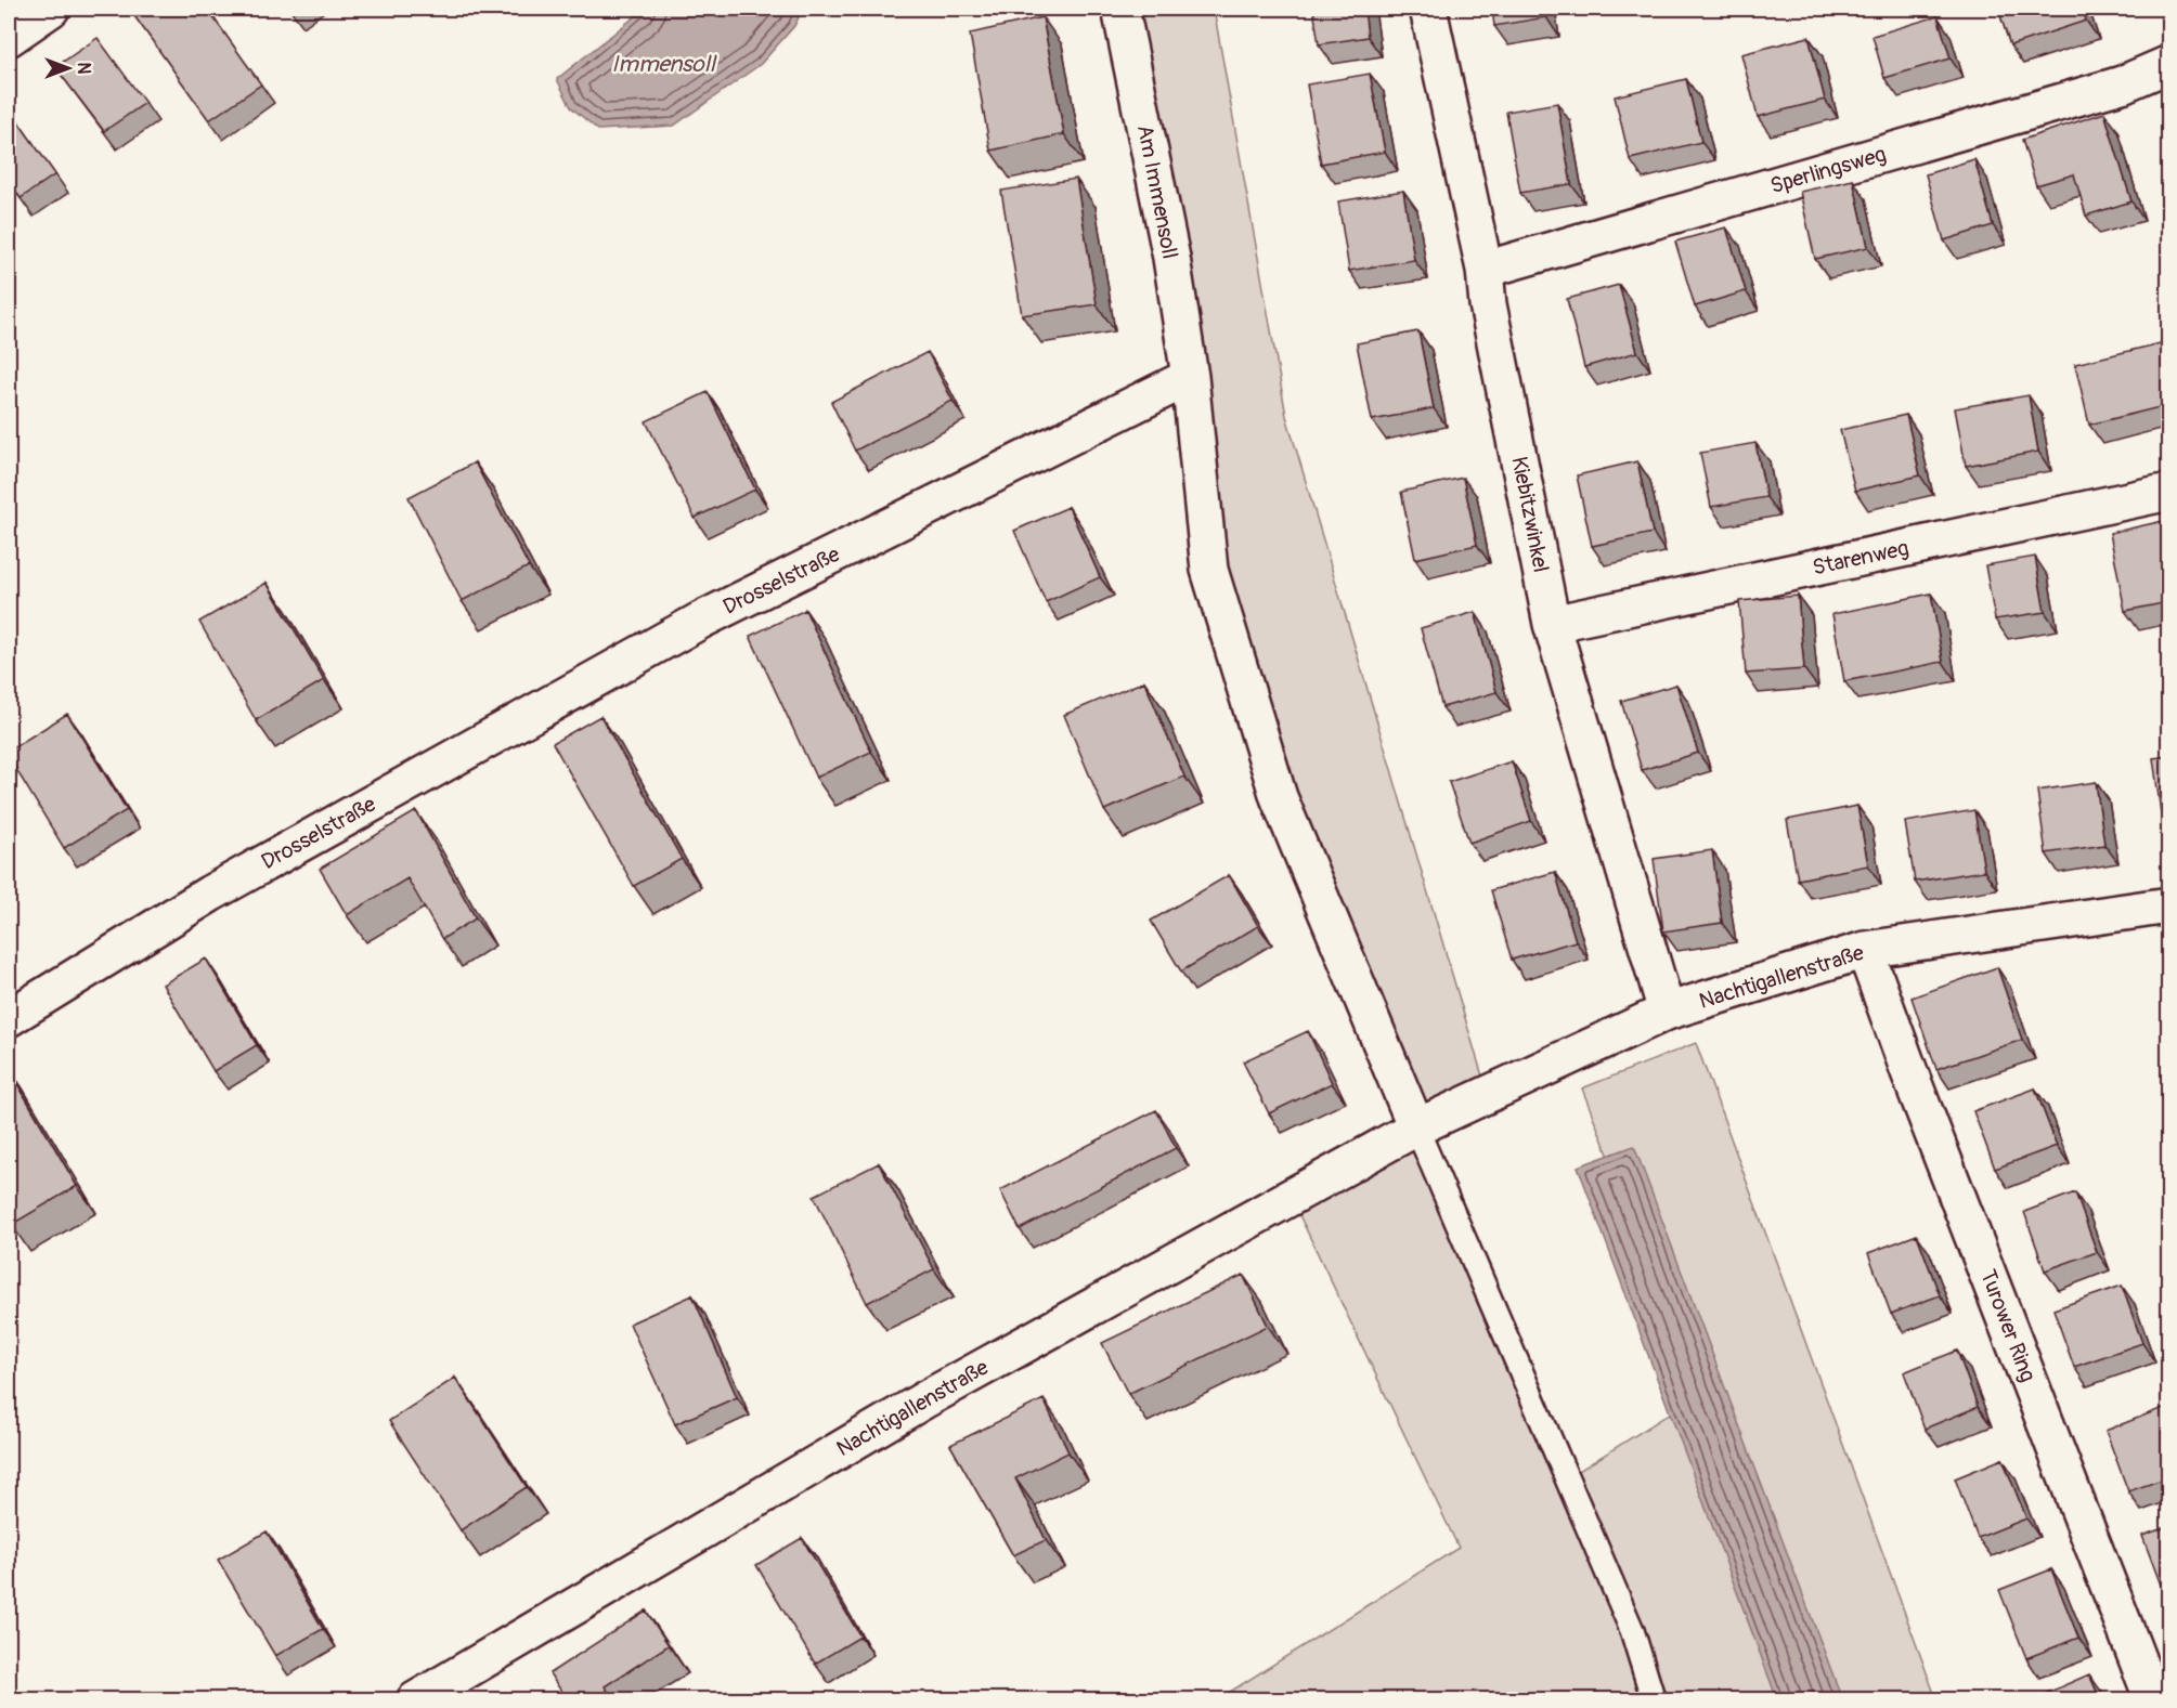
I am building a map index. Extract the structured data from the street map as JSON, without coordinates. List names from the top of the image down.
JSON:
{
  "streets": {
    "street": [
      "Sperlingsweg",
      "Am Immensoll",
      "Kiebitzwinkel",
      "Starenweg",
      "Drosselstraße",
      "Nachtigallenstraße",
      "Turower Ring"
    ]
  },
  "crossings": [
    ["Sperlingsweg", "Kiebitzwinkel"],
    ["Am Immensoll", "Drosselstraße"],
    ["Kiebitzwinkel", "Starenweg"],
    ["Kiebitzwinkel", "Nachtigallenstraße"],
    ["Nachtigallenstraße", "Turower Ring"]
  ],
  "water": ["Immensoll"],
  "north": "right"
}
